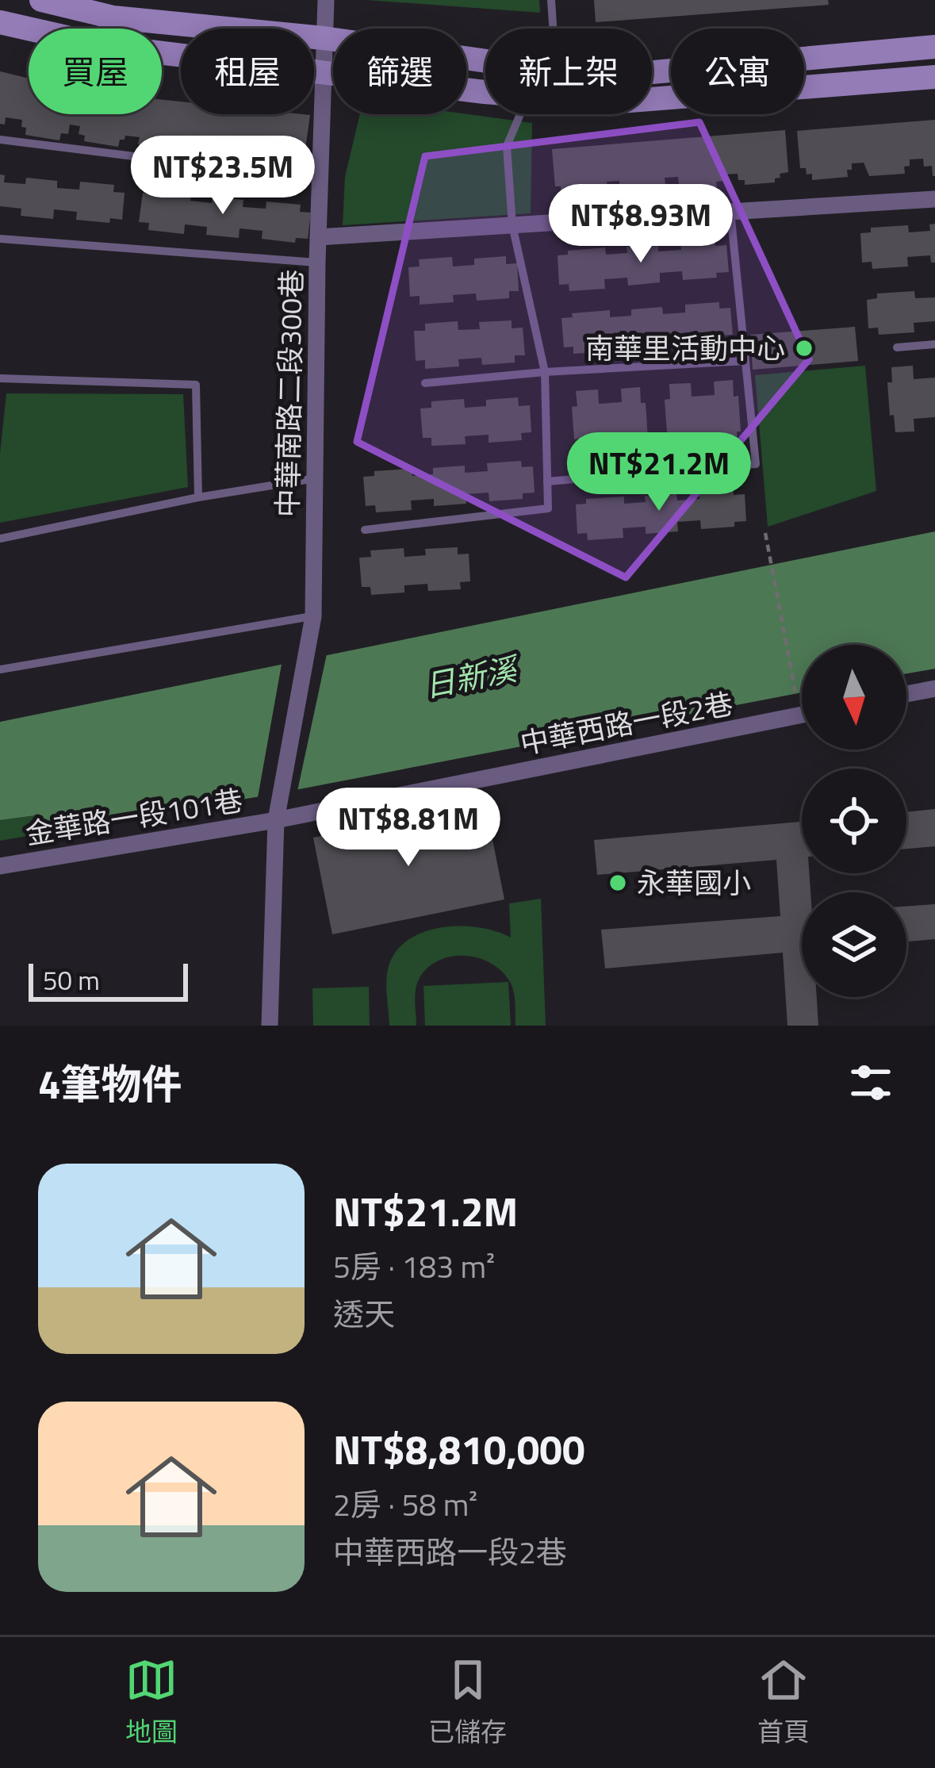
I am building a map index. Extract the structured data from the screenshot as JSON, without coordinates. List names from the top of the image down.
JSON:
{
  "streets": {
    "street": ["中華南路二段300巷", "中華西路一段2巷", "金華路一段101巷"]
  },
  "crossings": [
    ["中華南路二段300巷", "中華西路一段2巷"],
    ["中華南路二段300巷", "金華路一段101巷"],
    ["中華西路一段2巷", "金華路一段101巷"]
  ],
  "water": ["日新溪"],
  "places": ["南華里活動中心", "永華國小"],
  "scale_bar": "50 m",
  "north": "bottom",
  "page": {
    "chip": [
      "買屋",
      "租屋",
      "篩選",
      "新上架",
      "公寓"
    ],
    "price": [
      "NT$23.5M",
      "NT$8.93M",
      "NT$21.2M",
      "NT$8.81M"
    ],
    "scale": "50 m",
    "heading": "4筆物件",
    "list": [
      {
        "name": "NT$21.2M",
        "note": "5房 · 183 m² · 透天"
      },
      {
        "name": "NT$8,810,000",
        "note": "2房 · 58 m² · 中華西路一段2巷"
      }
    ],
    "tabs": ["地圖", "已儲存", "首頁"]
  }
}
